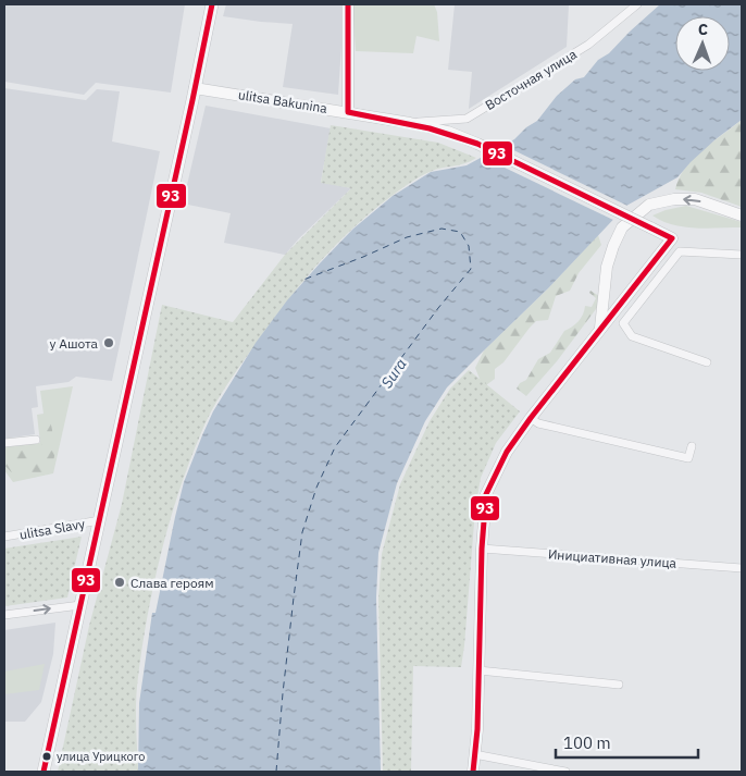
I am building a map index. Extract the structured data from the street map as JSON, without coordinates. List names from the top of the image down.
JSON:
{
  "streets": {
    "main road": ["ulitsa Bakunina"],
    "street": ["Восточная улица", "ulitsa Slavy", "Инициативная улица"]
  },
  "crossings": [
    ["Восточная улица", "ulitsa Bakunina"]
  ],
  "water": ["Sura"],
  "places": ["у Ашота", "Слава героям", "улица Урицкого"],
  "lines": ["transit line 93"],
  "scale_bar": "100 m",
  "north": "top"
}
